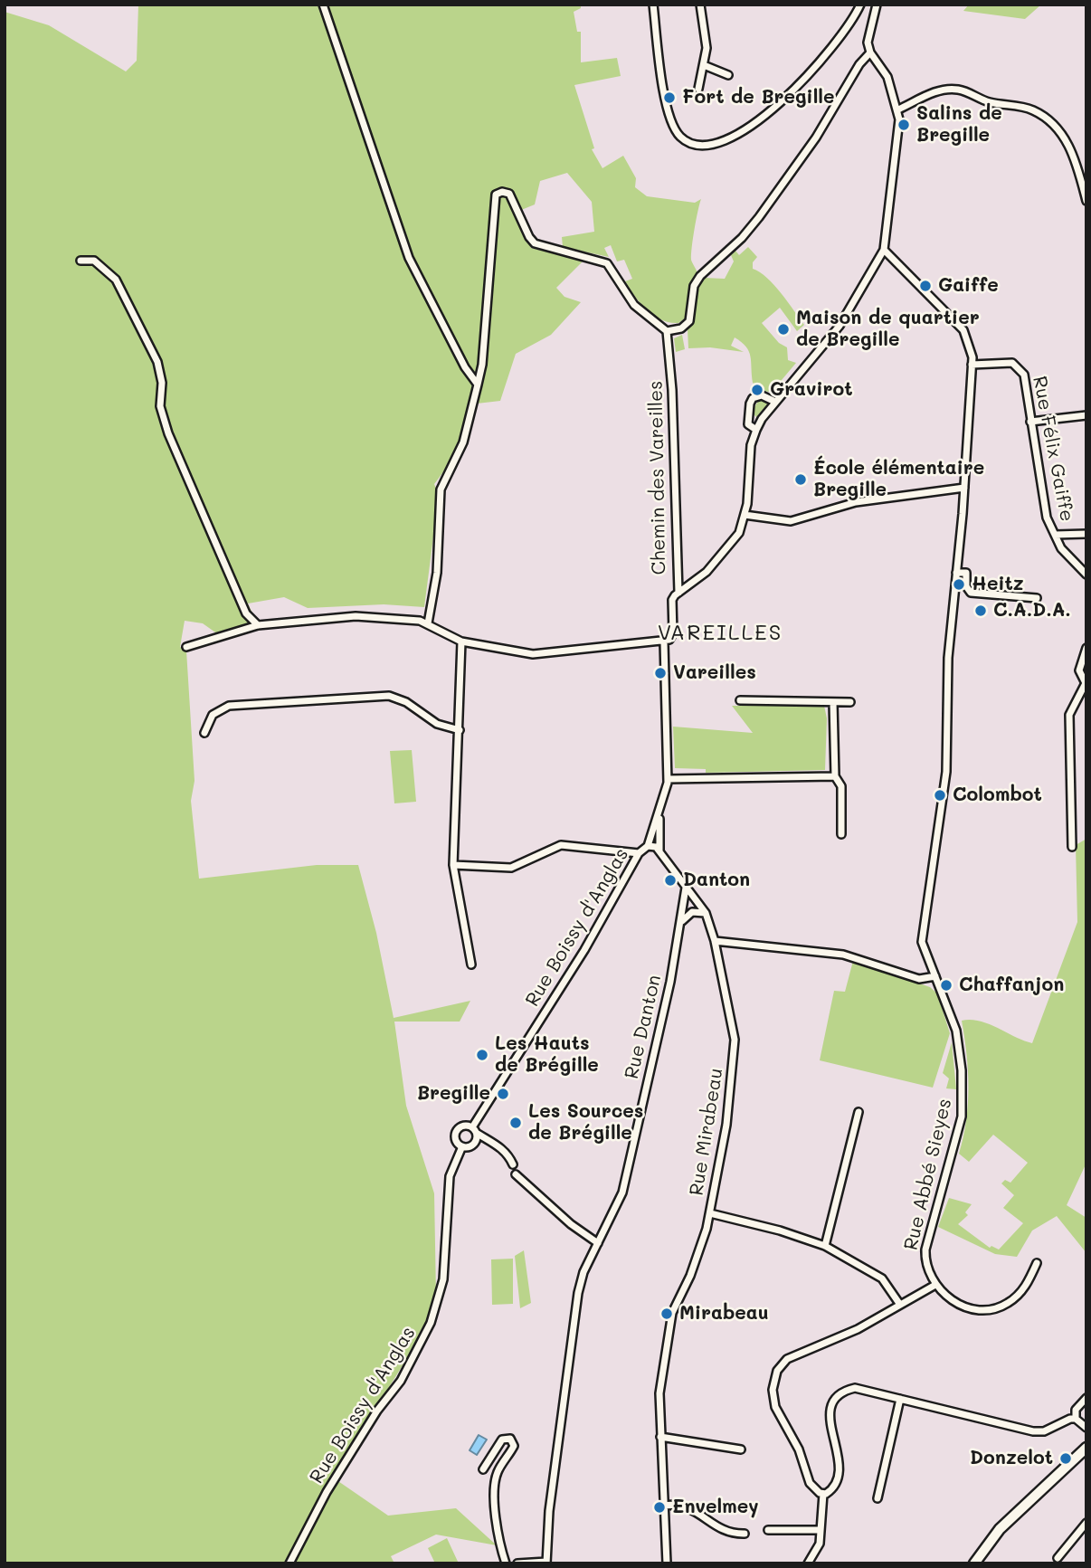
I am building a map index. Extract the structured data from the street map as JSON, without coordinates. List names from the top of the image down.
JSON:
{
  "streets": {
    "street": [
      "Rue Félix Gaiffe",
      "Chemin des Vareilles",
      "Rue Boissy d'Anglas",
      "Rue Danton",
      "Rue Mirabeau",
      "Rue Abbé Sieyes"
    ]
  },
  "crossings": [
    ["Rue Félix Gaiffe", "Rue Abbé Sieyes"],
    ["Chemin des Vareilles", "Rue Boissy d'Anglas"],
    ["Chemin des Vareilles", "Rue Mirabeau"],
    ["Rue Boissy d'Anglas", "Rue Mirabeau"],
    ["Rue Danton", "Rue Mirabeau"]
  ],
  "districts": ["VAREILLES"],
  "places": [
    "Fort de Bregille",
    "Salins de Bregille",
    "Gaiffe",
    "Maison de quartier de Bregille",
    "Gravirot",
    "École élémentaire Bregille",
    "Heitz",
    "C.A.D.A.",
    "Vareilles",
    "Colombot",
    "Danton",
    "Chaffanjon",
    "Les Hauts de Brégille",
    "Bregille",
    "Les Sources de Brégille",
    "Mirabeau",
    "Donzelot",
    "Envelmey"
  ]
}
